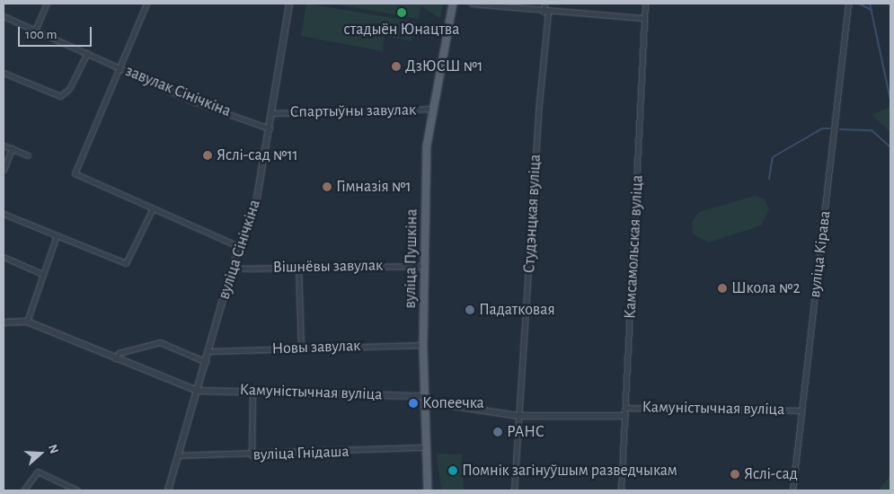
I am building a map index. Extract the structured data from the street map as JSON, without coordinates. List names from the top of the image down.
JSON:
{
  "streets": {
    "main road": ["вуліца Пушкіна"],
    "street": [
      "завулак Сінічкіна",
      "Спартыўны завулак",
      "Студэнцкая вуліца",
      "Камсамольская вуліца",
      "вуліца Сінічкіна",
      "вуліца Кірава",
      "Вішнёвы завулак",
      "Новы завулак",
      "Камуністычная вуліца",
      "вуліца Гнідаша"
    ]
  },
  "crossings": [
    ["завулак Сінічкіна", "вуліца Сінічкіна"],
    ["Спартыўны завулак", "вуліца Сінічкіна"],
    ["Спартыўны завулак", "вуліца Пушкіна"],
    ["Студэнцкая вуліца", "Камуністычная вуліца"],
    ["Камсамольская вуліца", "Камуністычная вуліца"],
    ["вуліца Сінічкіна", "Вішнёвы завулак"],
    ["вуліца Сінічкіна", "Новы завулак"],
    ["вуліца Сінічкіна", "Камуністычная вуліца"],
    ["вуліца Сінічкіна", "вуліца Гнідаша"],
    ["вуліца Кірава", "Камуністычная вуліца"],
    ["вуліца Пушкіна", "Вішнёвы завулак"],
    ["вуліца Пушкіна", "Новы завулак"],
    ["вуліца Пушкіна", "Камуністычная вуліца"],
    ["вуліца Пушкіна", "вуліца Гнідаша"]
  ],
  "places": [
    "стадыён Юнацтва",
    "ДзЮСШ №1",
    "Яслі-сад №11",
    "Гімназія №1",
    "Школа №2",
    "Падатковая",
    "Копеечка",
    "РАНС",
    "Помнік загінуўшым разведчыкам",
    "Яслі-сад"
  ],
  "scale_bar": "100 m",
  "north": "right"
}
